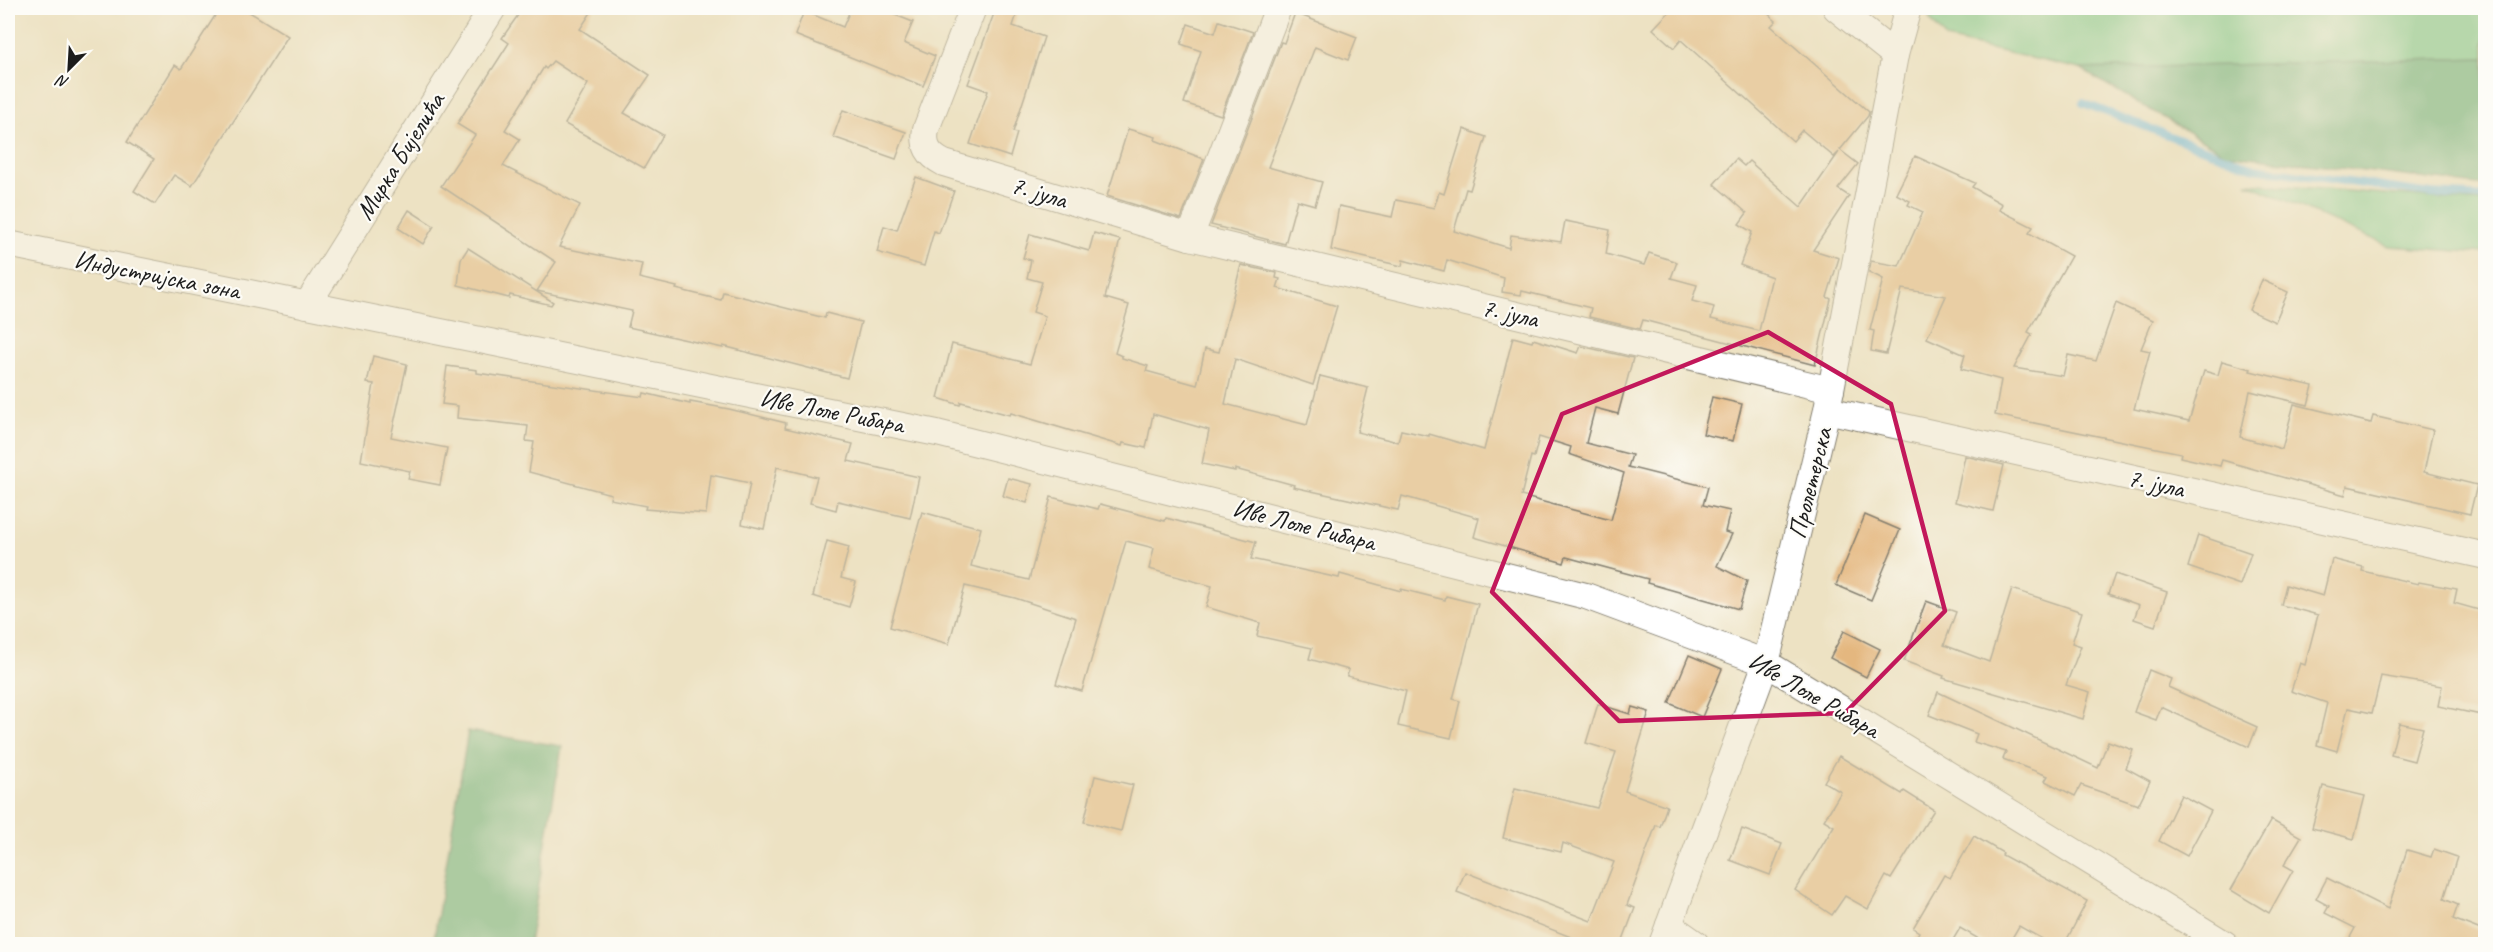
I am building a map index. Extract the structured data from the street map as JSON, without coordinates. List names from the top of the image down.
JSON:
{
  "streets": {
    "street": [
      "Мирка Бијелића",
      "7. јула",
      "Индустријска зона",
      "Иве Лоле Рибара",
      "Пролетерска"
    ]
  },
  "crossings": [
    ["Мирка Бијелића", "Индустријска зона"],
    ["Мирка Бијелића", "Иве Лоле Рибара"],
    ["7. јула", "Пролетерска"],
    ["Индустријска зона", "Иве Лоле Рибара"],
    ["Иве Лоле Рибара", "Пролетерска"]
  ],
  "north": "bottom left"
}
